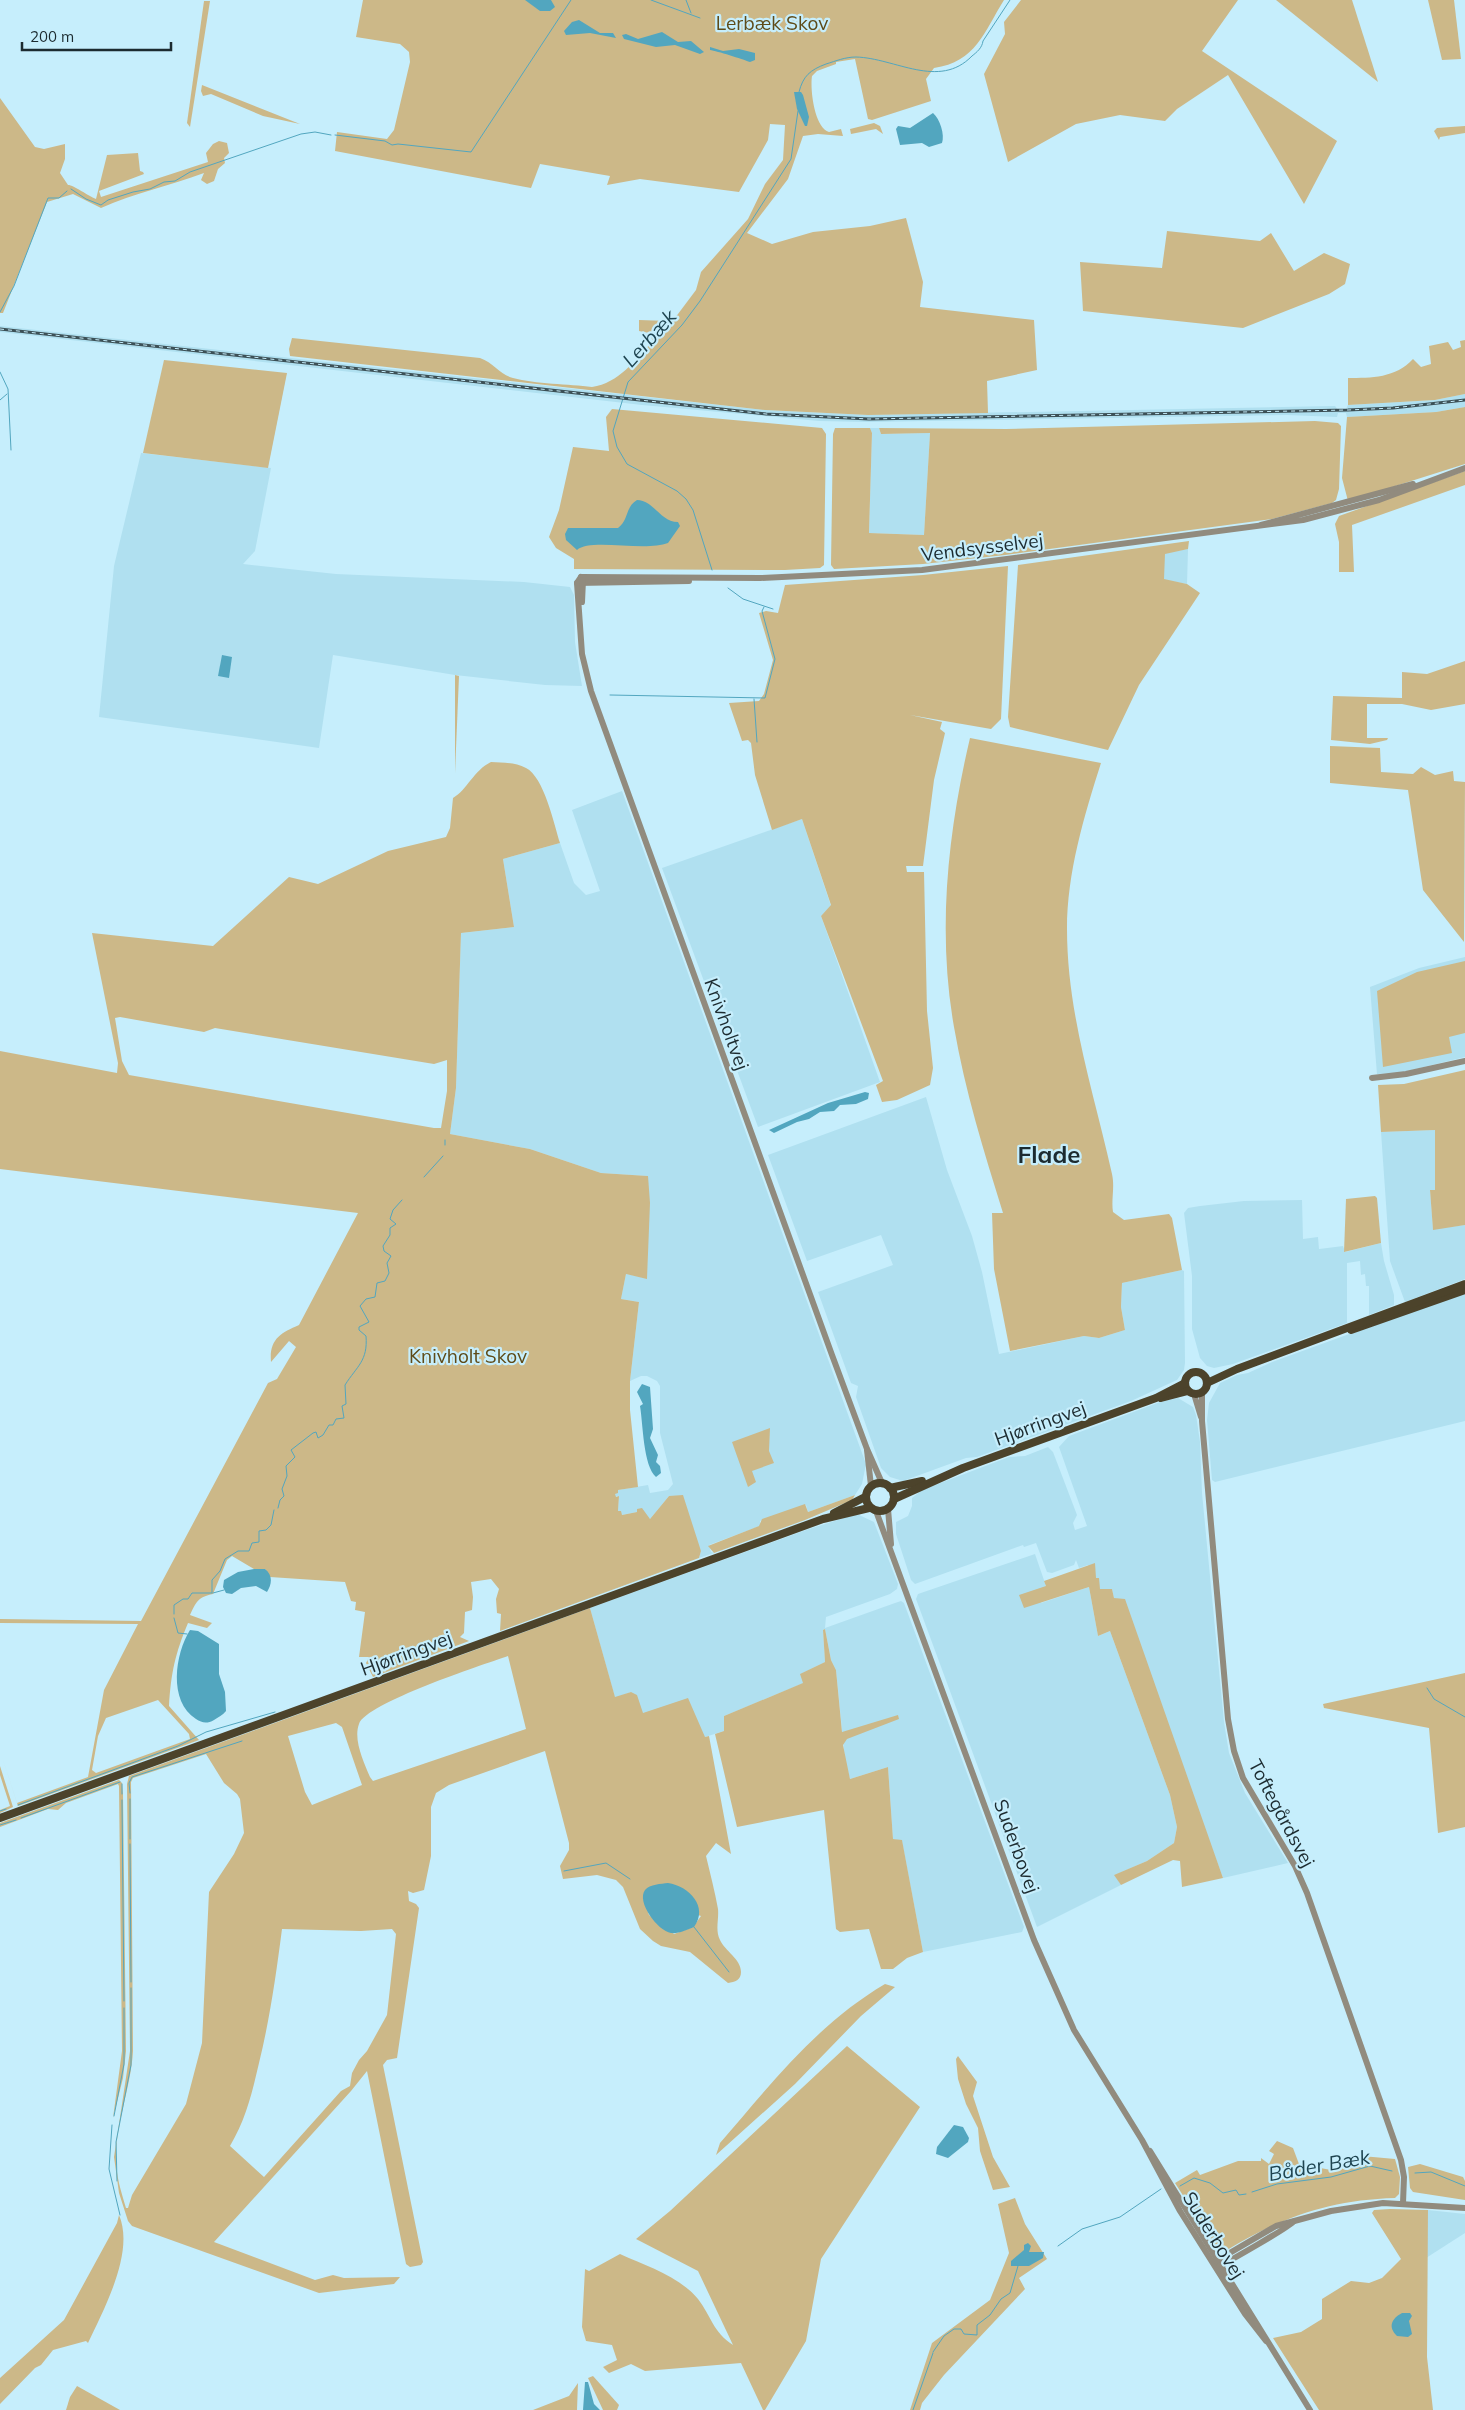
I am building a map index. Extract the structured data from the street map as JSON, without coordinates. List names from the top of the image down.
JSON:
{
  "streets": {
    "main road": ["Hjørringvej"],
    "street": [
      "Vendsysselvej",
      "Knivholtvej",
      "Toftegårdsvej",
      "Suderbovej"
    ]
  },
  "crossings": [
    ["Vendsysselvej", "Knivholtvej"],
    ["Knivholtvej", "Hjørringvej"],
    ["Knivholtvej", "Suderbovej"],
    ["Hjørringvej", "Toftegårdsvej"],
    ["Hjørringvej", "Suderbovej"]
  ],
  "districts": ["Flade"],
  "water": ["Lerbæk", "Båder Bæk"],
  "parks": ["Lerbæk Skov", "Knivholt Skov"],
  "scale_bar": "200 m"
}
